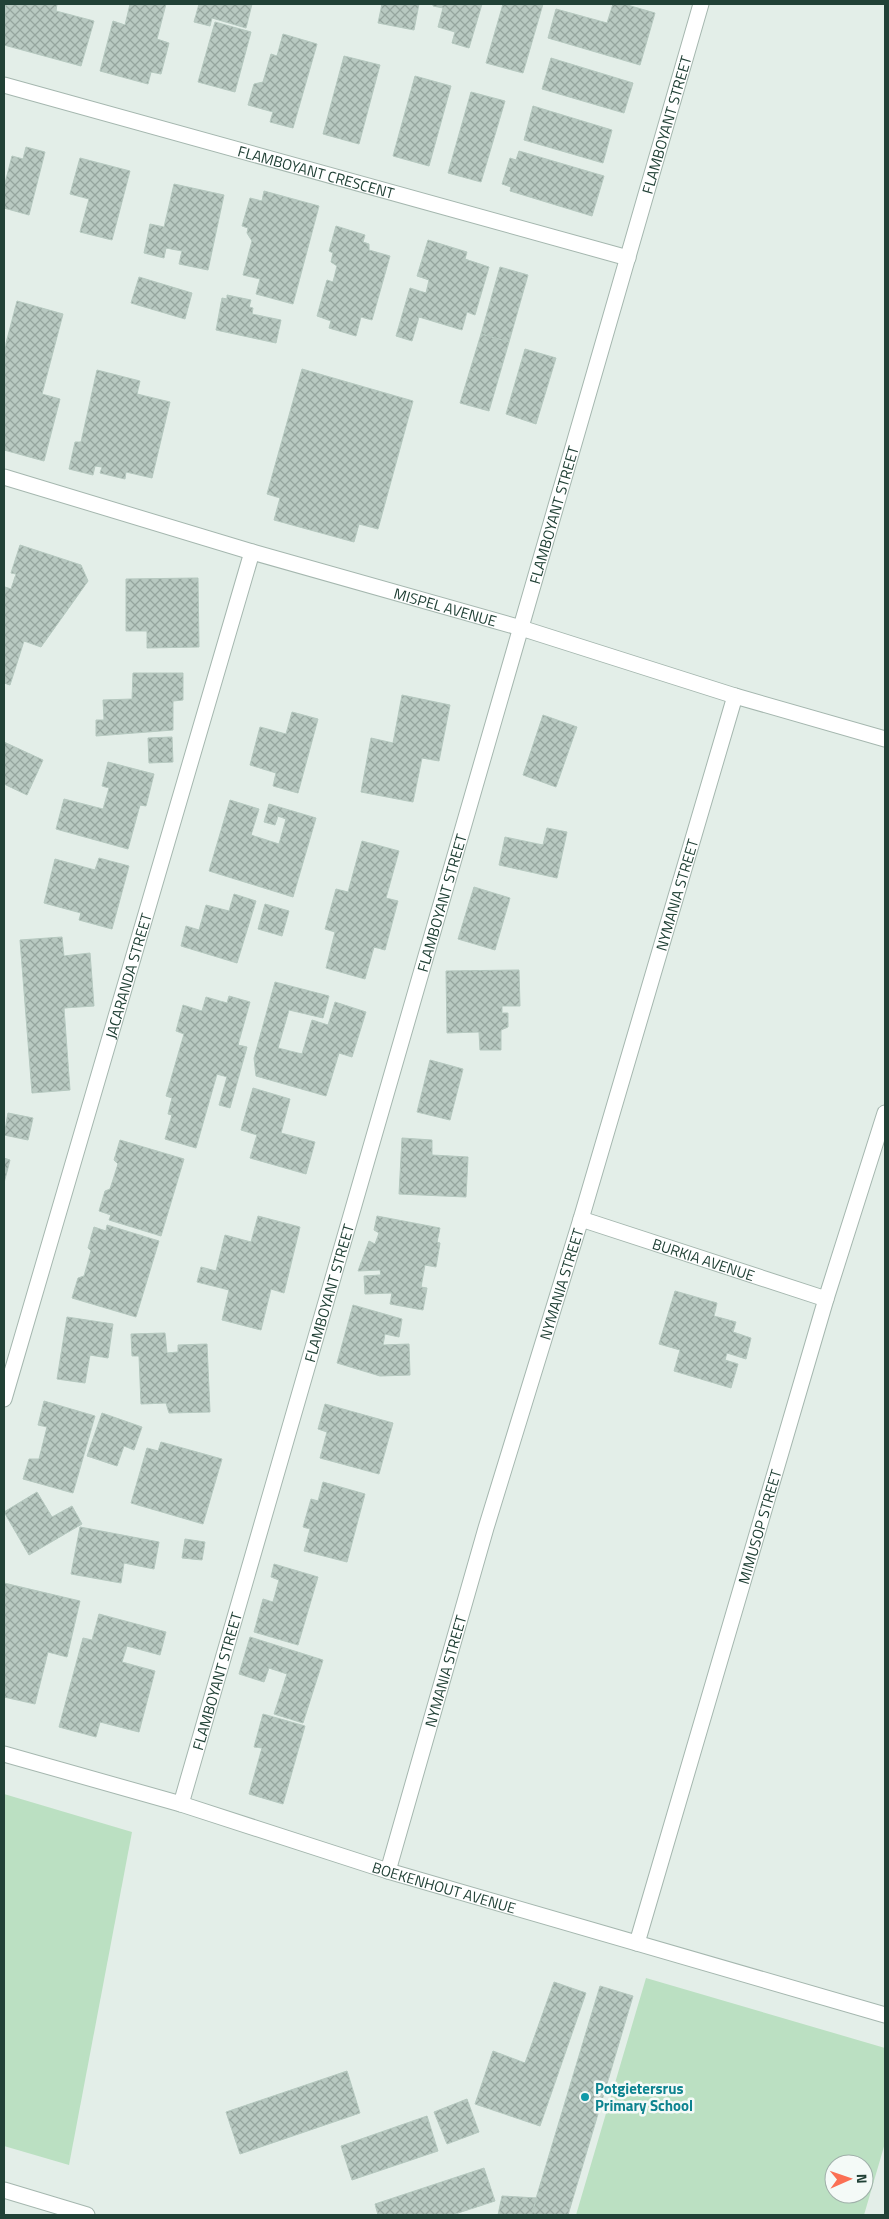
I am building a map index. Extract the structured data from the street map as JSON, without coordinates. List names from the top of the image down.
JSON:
{
  "streets": {
    "street": [
      "FLAMBOYANT STREET",
      "FLAMBOYANT CRESCENT",
      "MISPEL AVENUE",
      "NYMANIA STREET",
      "JACARANDA STREET",
      "BURKIA AVENUE",
      "MIMUSOP STREET",
      "BOEKENHOUT AVENUE"
    ]
  },
  "crossings": [
    ["FLAMBOYANT STREET", "FLAMBOYANT CRESCENT"],
    ["FLAMBOYANT STREET", "MISPEL AVENUE"],
    ["FLAMBOYANT STREET", "BOEKENHOUT AVENUE"],
    ["MISPEL AVENUE", "NYMANIA STREET"],
    ["MISPEL AVENUE", "JACARANDA STREET"],
    ["NYMANIA STREET", "BURKIA AVENUE"],
    ["NYMANIA STREET", "BOEKENHOUT AVENUE"],
    ["BURKIA AVENUE", "MIMUSOP STREET"],
    ["MIMUSOP STREET", "BOEKENHOUT AVENUE"]
  ],
  "places": ["Potgietersrus Primary School"],
  "north": "right"
}
